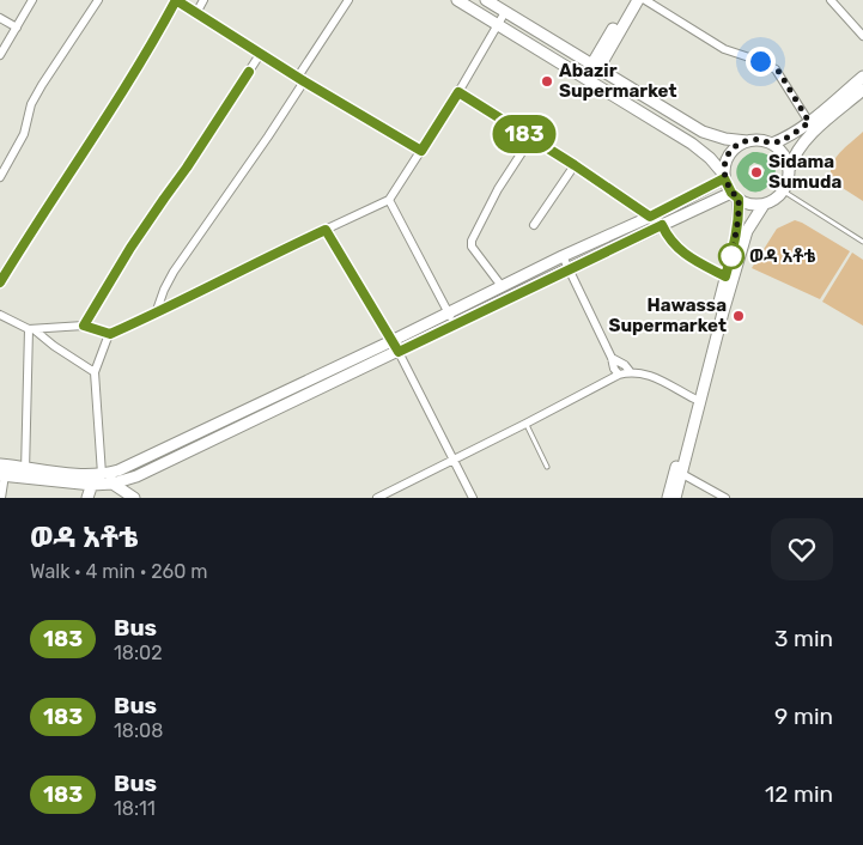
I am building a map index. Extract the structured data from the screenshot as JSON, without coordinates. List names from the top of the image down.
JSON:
{
  "places": [
    "Abazir Supermarket",
    "Sidama Sumuda",
    "ወዳ አቶቴ",
    "Hawassa Supermarket"
  ],
  "lines": ["bus line 183"],
  "page": {
    "on_map": "183",
    "heading": ["ወዳ አቶቴ", "Walk · 4 min · 260 m"],
    "list": [
      {
        "mark": "183",
        "name": "Bus",
        "note": "18:02",
        "value": "3 min"
      },
      {
        "mark": "183",
        "name": "Bus",
        "note": "18:08",
        "value": "9 min"
      },
      {
        "mark": "183",
        "name": "Bus",
        "note": "18:11",
        "value": "12 min"
      }
    ]
  }
}
